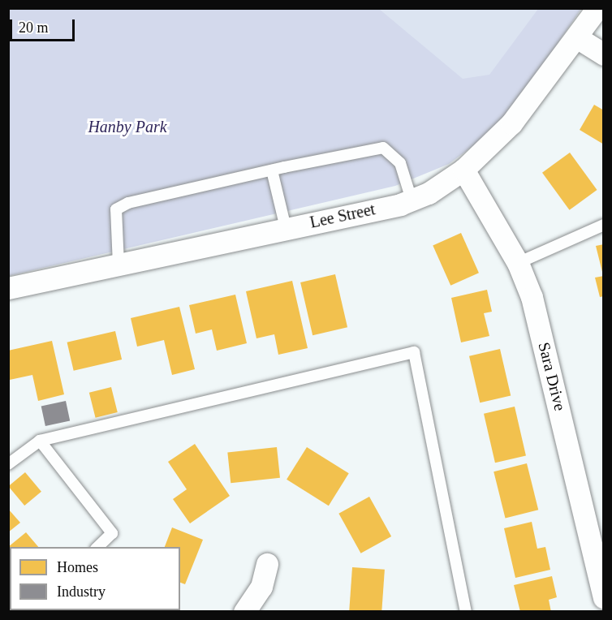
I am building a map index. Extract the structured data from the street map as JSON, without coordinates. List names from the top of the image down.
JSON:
{
  "streets": {
    "street": ["Lee Street", "Sara Drive"]
  },
  "crossings": [
    ["Lee Street", "Sara Drive"]
  ],
  "parks": ["Hanby Park"],
  "legend": ["Homes", "Industry"],
  "scale_bar": "20 m"
}
